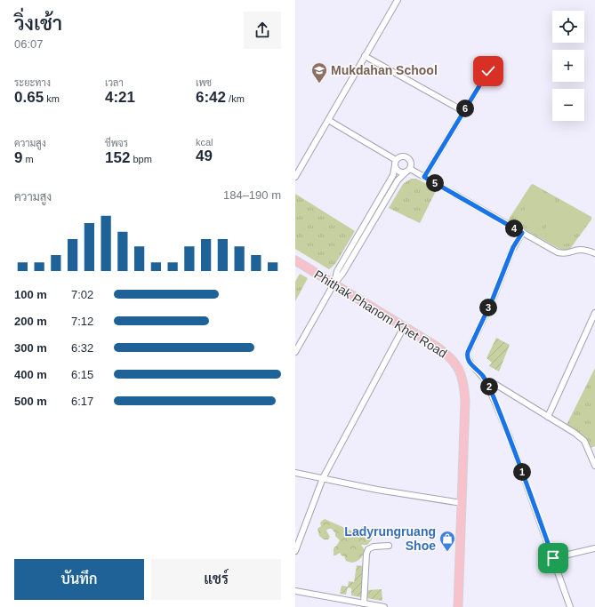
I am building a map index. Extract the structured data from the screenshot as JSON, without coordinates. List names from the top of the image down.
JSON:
{
  "streets": {
    "main road": ["Phithak Phanom Khet Road"]
  },
  "places": {
    "school or university": ["Mukdahan School"],
    "shop": ["Ladyrungruang Shoe"]
  },
  "page": {
    "heading": ["วิ่งเช้า", "06:07"],
    "map_buttons": ["+", "−"],
    "stats": [
      ["ระยะทาง", "0.65 km"],
      ["เวลา", "4:21"],
      ["เพซ", "6:42 /km"],
      ["ความสูง", "9 m"],
      ["ชีพจร", "152 bpm"],
      ["kcal", "49"]
    ],
    "pins": [
      "6",
      "5",
      "4",
      "3",
      "2",
      "1"
    ],
    "chart": ["ความสูง", "184–190 m"],
    "list": [
      {
        "name": "100 m",
        "note": "7:02"
      },
      {
        "name": "200 m",
        "note": "7:12"
      },
      {
        "name": "300 m",
        "note": "6:32"
      },
      {
        "name": "400 m",
        "note": "6:15"
      },
      {
        "name": "500 m",
        "note": "6:17"
      }
    ],
    "buttons": ["บันทึก", "แชร์"]
  }
}
